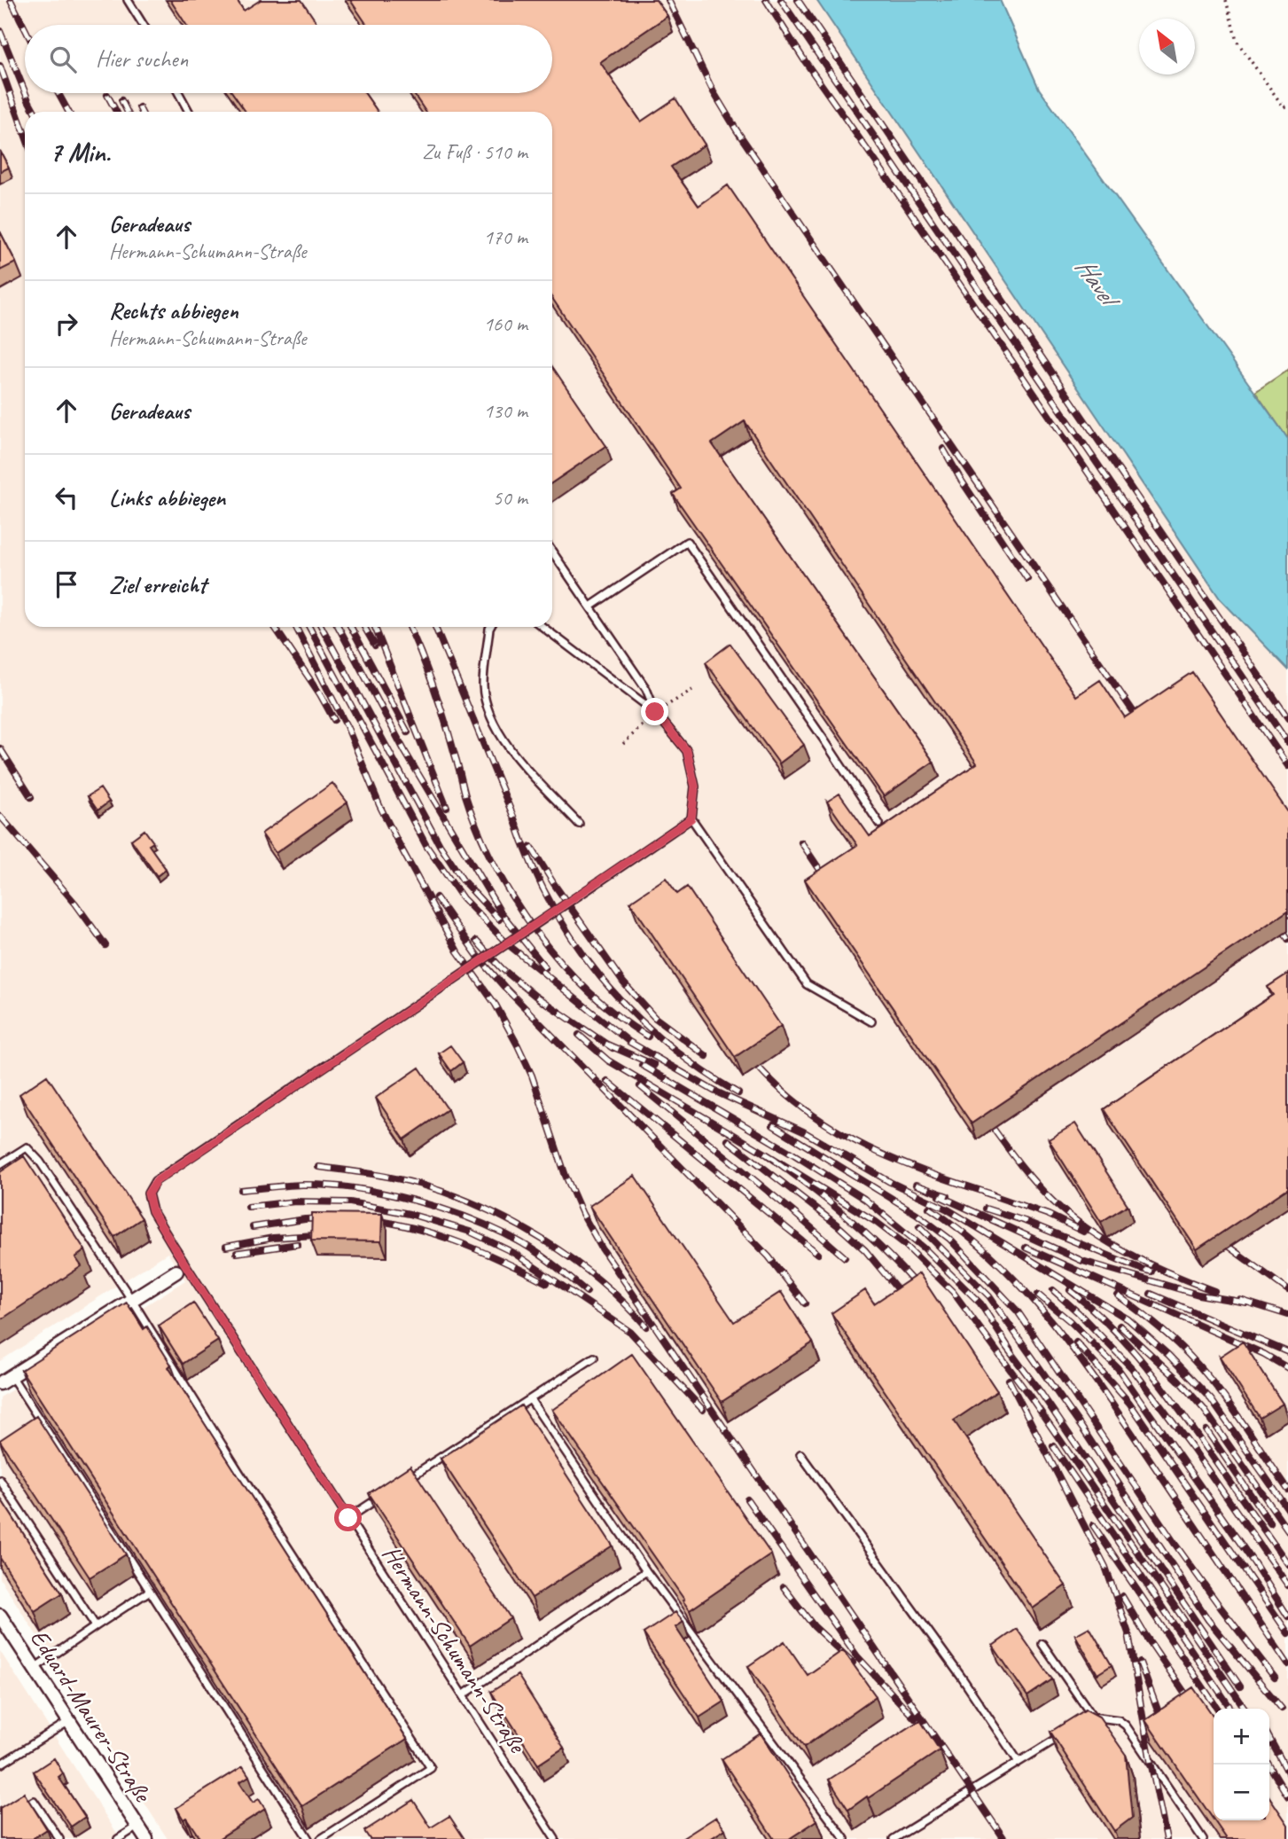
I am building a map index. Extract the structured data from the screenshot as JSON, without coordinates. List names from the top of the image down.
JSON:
{
  "streets": {
    "street": ["Eduard-Maurer-Straße"],
    "lane": ["Hermann-Schumann-Straße"]
  },
  "water": ["Havel"],
  "north": "top left",
  "page": {
    "search": "Hier suchen",
    "heading": ["7 Min.", "Zu Fuß · 510 m"],
    "list": [
      ["Geradeaus", "Hermann-Schumann-Straße", "170 m"],
      ["Rechts abbiegen", "Hermann-Schumann-Straße", "160 m"],
      ["Geradeaus", "130 m"],
      ["Links abbiegen", "50 m"],
      "Ziel erreicht"
    ],
    "map_buttons": ["+", "−"]
  }
}
